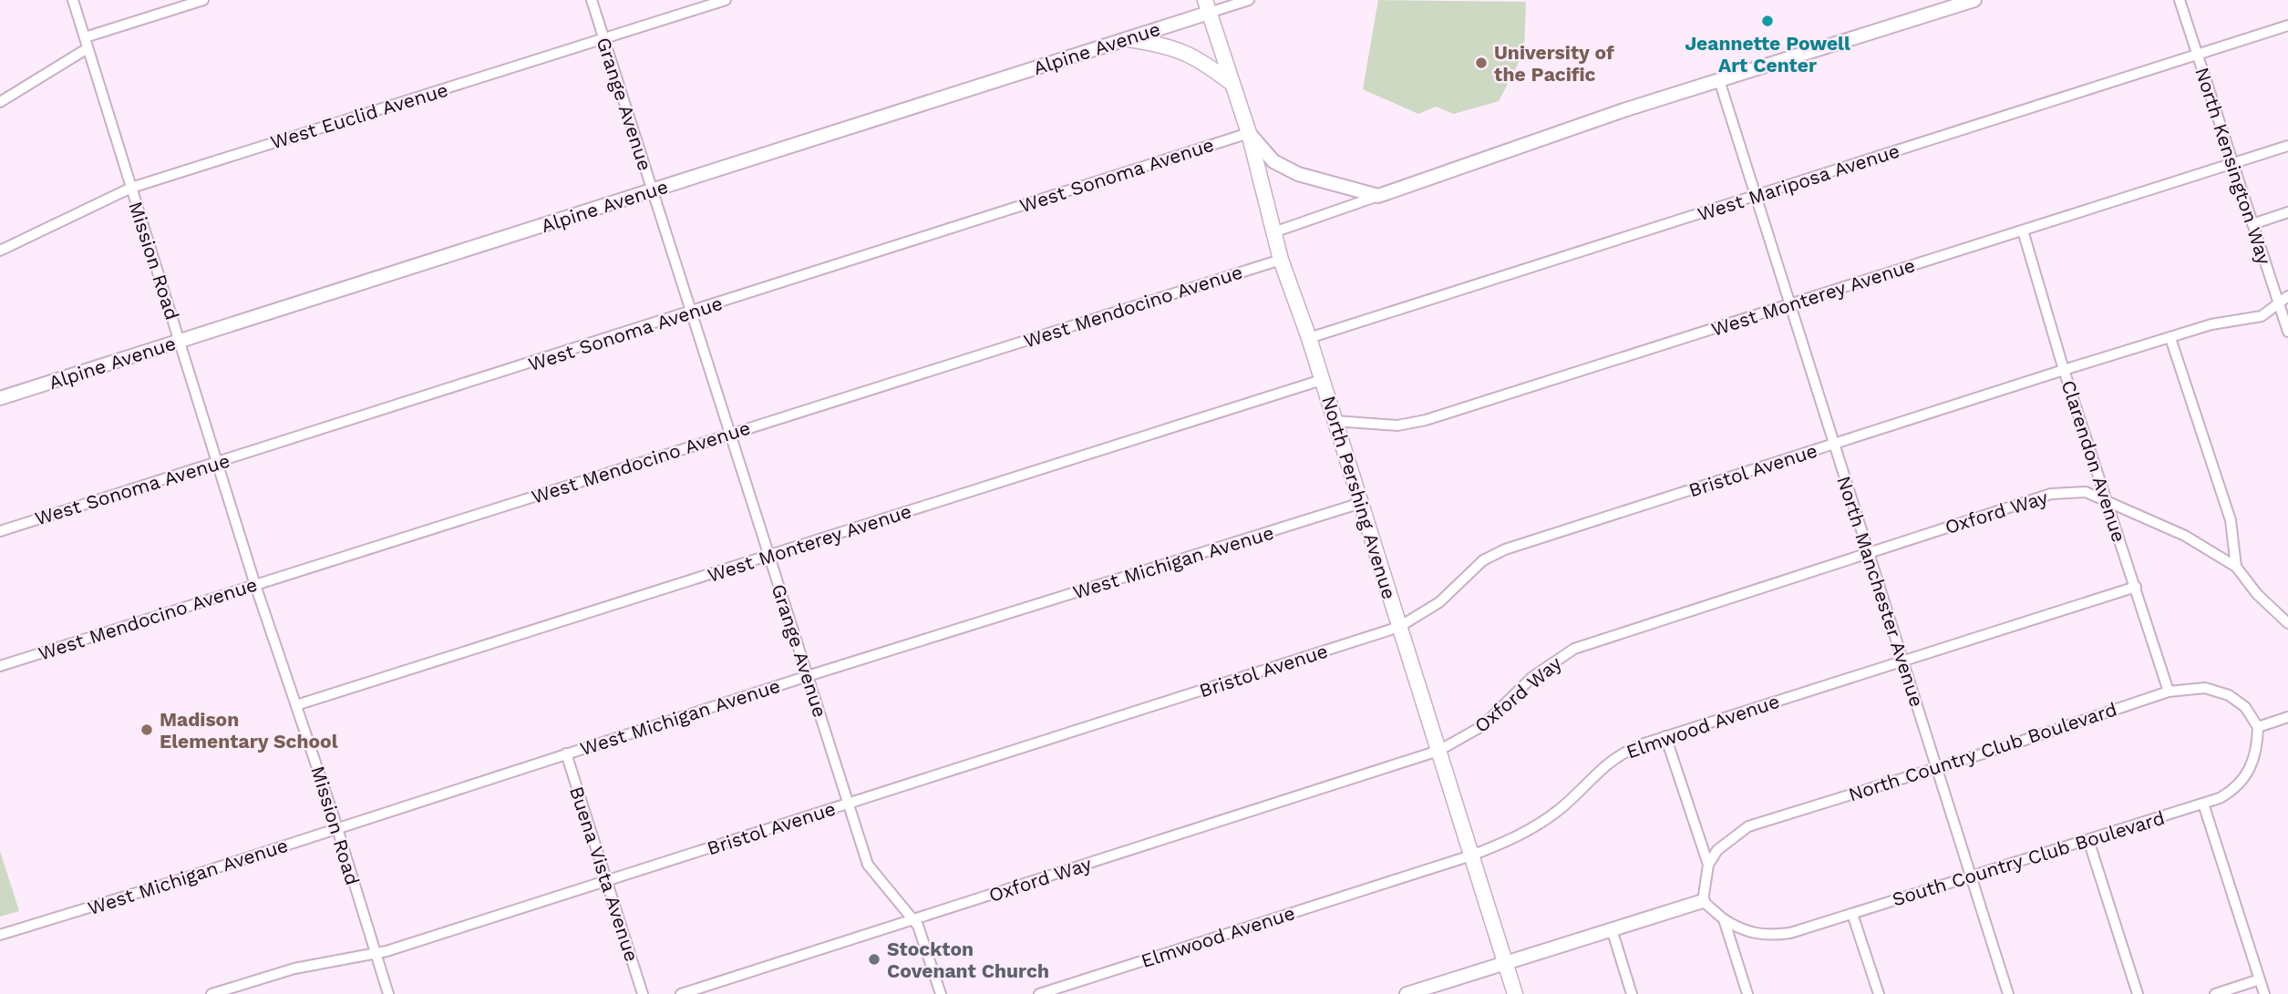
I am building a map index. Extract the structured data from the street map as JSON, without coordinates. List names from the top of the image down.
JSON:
{
  "streets": {
    "main road": ["North Pershing Avenue"],
    "street": [
      "Alpine Avenue",
      "Grange Avenue",
      "West Euclid Avenue",
      "North Kensington Way",
      "West Sonoma Avenue",
      "West Mariposa Avenue",
      "Mission Road",
      "West Monterey Avenue",
      "West Mendocino Avenue",
      "Clarendon Avenue",
      "Bristol Avenue",
      "Oxford Way",
      "West Michigan Avenue",
      "North Manchester Avenue",
      "Elmwood Avenue",
      "North Country Club Boulevard",
      "South Country Club Boulevard",
      "Buena Vista Avenue"
    ]
  },
  "crossings": [
    ["Alpine Avenue", "Grange Avenue"],
    ["Alpine Avenue", "Mission Road"],
    ["Alpine Avenue", "North Pershing Avenue"],
    ["Grange Avenue", "West Euclid Avenue"],
    ["Grange Avenue", "West Sonoma Avenue"],
    ["Grange Avenue", "West Monterey Avenue"],
    ["Grange Avenue", "West Mendocino Avenue"],
    ["Grange Avenue", "Bristol Avenue"],
    ["Grange Avenue", "Oxford Way"],
    ["Grange Avenue", "West Michigan Avenue"],
    ["West Euclid Avenue", "Mission Road"],
    ["North Kensington Way", "West Mariposa Avenue"],
    ["North Kensington Way", "West Monterey Avenue"],
    ["North Kensington Way", "Bristol Avenue"],
    ["West Sonoma Avenue", "Mission Road"],
    ["West Sonoma Avenue", "North Pershing Avenue"],
    ["West Mariposa Avenue", "North Pershing Avenue"],
    ["West Mariposa Avenue", "North Manchester Avenue"],
    ["Mission Road", "West Monterey Avenue"],
    ["Mission Road", "West Mendocino Avenue"],
    ["Mission Road", "Bristol Avenue"],
    ["Mission Road", "West Michigan Avenue"],
    ["West Monterey Avenue", "Clarendon Avenue"],
    ["West Monterey Avenue", "North Pershing Avenue"],
    ["West Monterey Avenue", "North Manchester Avenue"],
    ["West Mendocino Avenue", "North Pershing Avenue"],
    ["Clarendon Avenue", "Bristol Avenue"],
    ["Clarendon Avenue", "Oxford Way"],
    ["Clarendon Avenue", "Elmwood Avenue"],
    ["Clarendon Avenue", "North Country Club Boulevard"],
    ["Bristol Avenue", "North Pershing Avenue"],
    ["Bristol Avenue", "North Manchester Avenue"],
    ["Bristol Avenue", "Buena Vista Avenue"],
    ["North Pershing Avenue", "Oxford Way"],
    ["North Pershing Avenue", "West Michigan Avenue"],
    ["North Pershing Avenue", "Elmwood Avenue"],
    ["Oxford Way", "North Manchester Avenue"],
    ["West Michigan Avenue", "Buena Vista Avenue"],
    ["North Manchester Avenue", "Elmwood Avenue"],
    ["North Manchester Avenue", "North Country Club Boulevard"],
    ["North Manchester Avenue", "South Country Club Boulevard"],
    ["North Country Club Boulevard", "South Country Club Boulevard"]
  ],
  "places": [
    "Jeannette Powell Art Center",
    "University of the Pacific",
    "Madison Elementary School",
    "Stockton Covenant Church"
  ]
}
